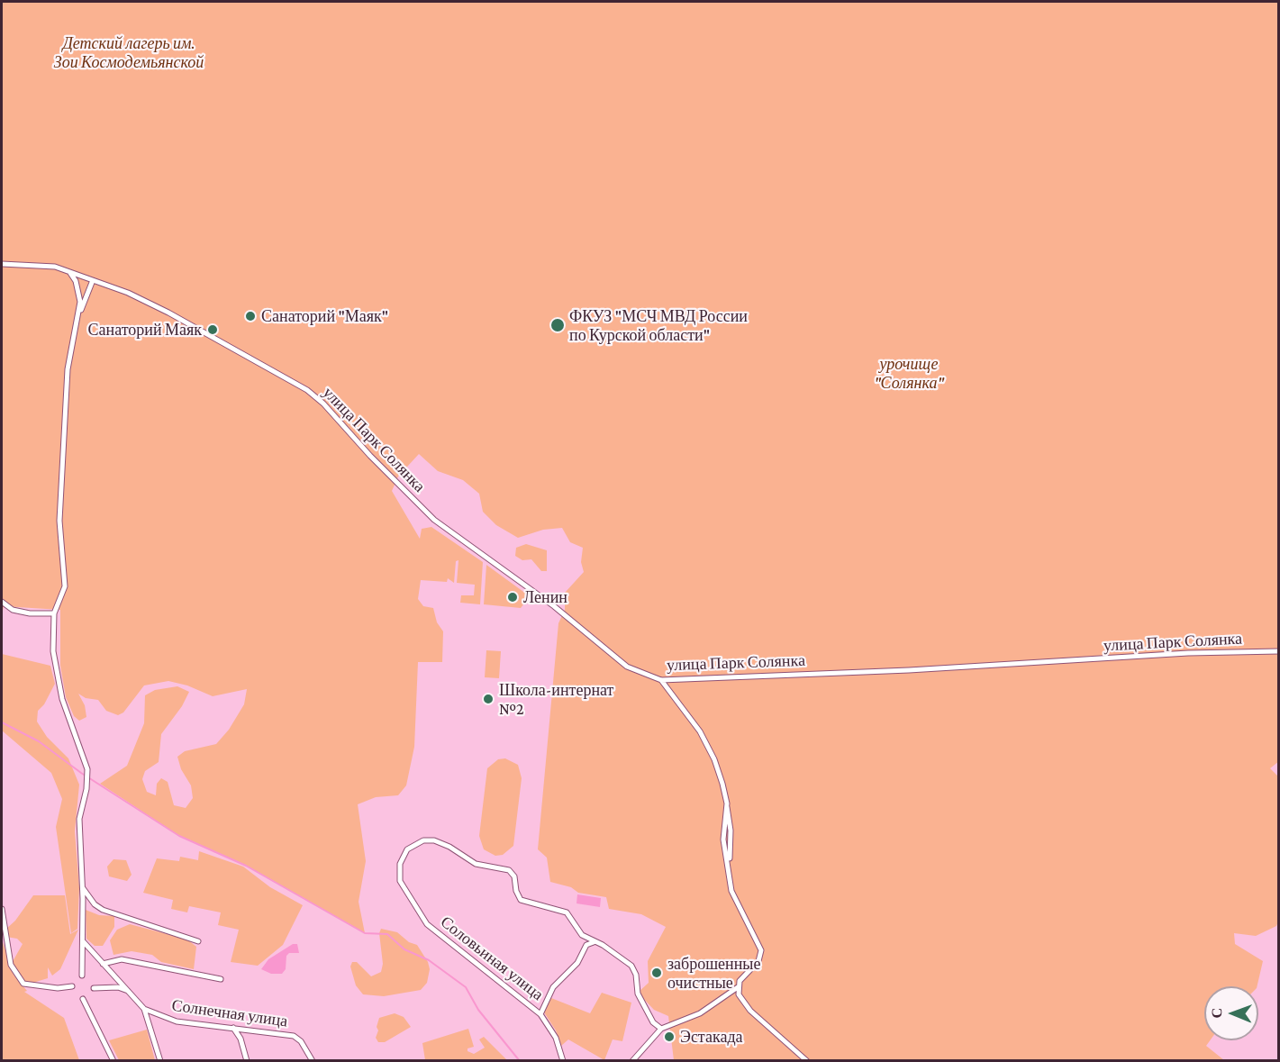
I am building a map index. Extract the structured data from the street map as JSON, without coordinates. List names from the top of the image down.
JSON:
{
  "streets": {
    "street": ["улица Парк Солянка", "Соловьиная улица", "Солнечная улица"]
  },
  "parks": ["Детский лагерь им. Зои Космодемьянской", "урочище \"Солянка\""],
  "places": [
    "Санаторий \"Маяк\"",
    "ФКУЗ \"МСЧ МВД России по Курской области\"",
    "Санаторий Маяк",
    "Ленин",
    "Школа-интернат №2",
    "заброшенные очистные",
    "Эстакада"
  ],
  "north": "left"
}
